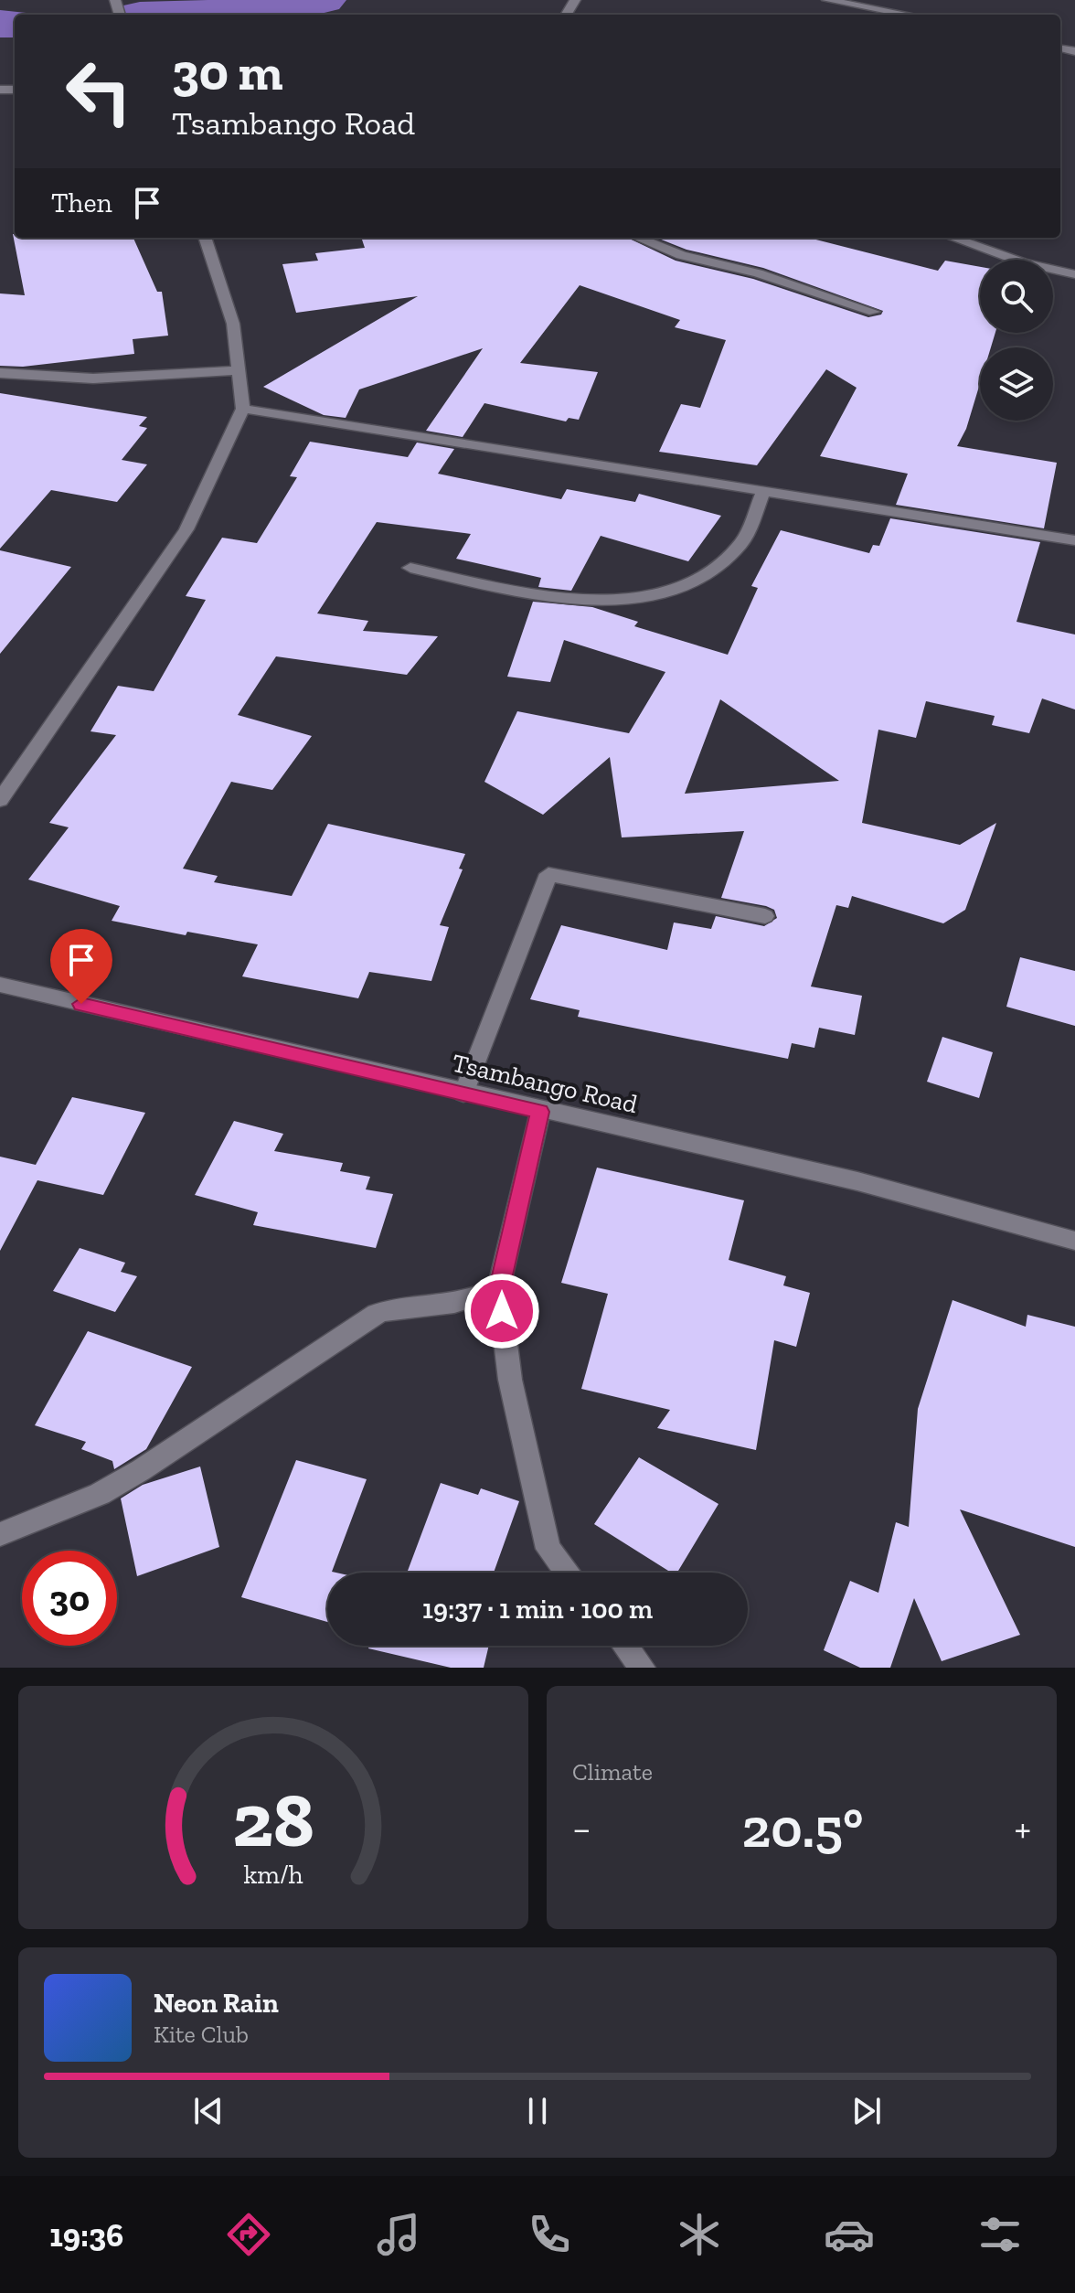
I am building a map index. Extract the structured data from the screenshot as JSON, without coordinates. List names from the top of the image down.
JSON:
{
  "streets": {
    "street": ["Tsambango Road"]
  },
  "page": {
    "turn": ["30 m", "Tsambango Road"],
    "then": "Then",
    "limit": "30",
    "trip": "19:37 · 1 min · 100 m",
    "tile": "Climate",
    "heat": ["−", "20.5°", "+"],
    "song": ["Neon Rain", "Kite Club"],
    "tabs": "19:36",
    "gauge": ["28", "km/h"]
  }
}
